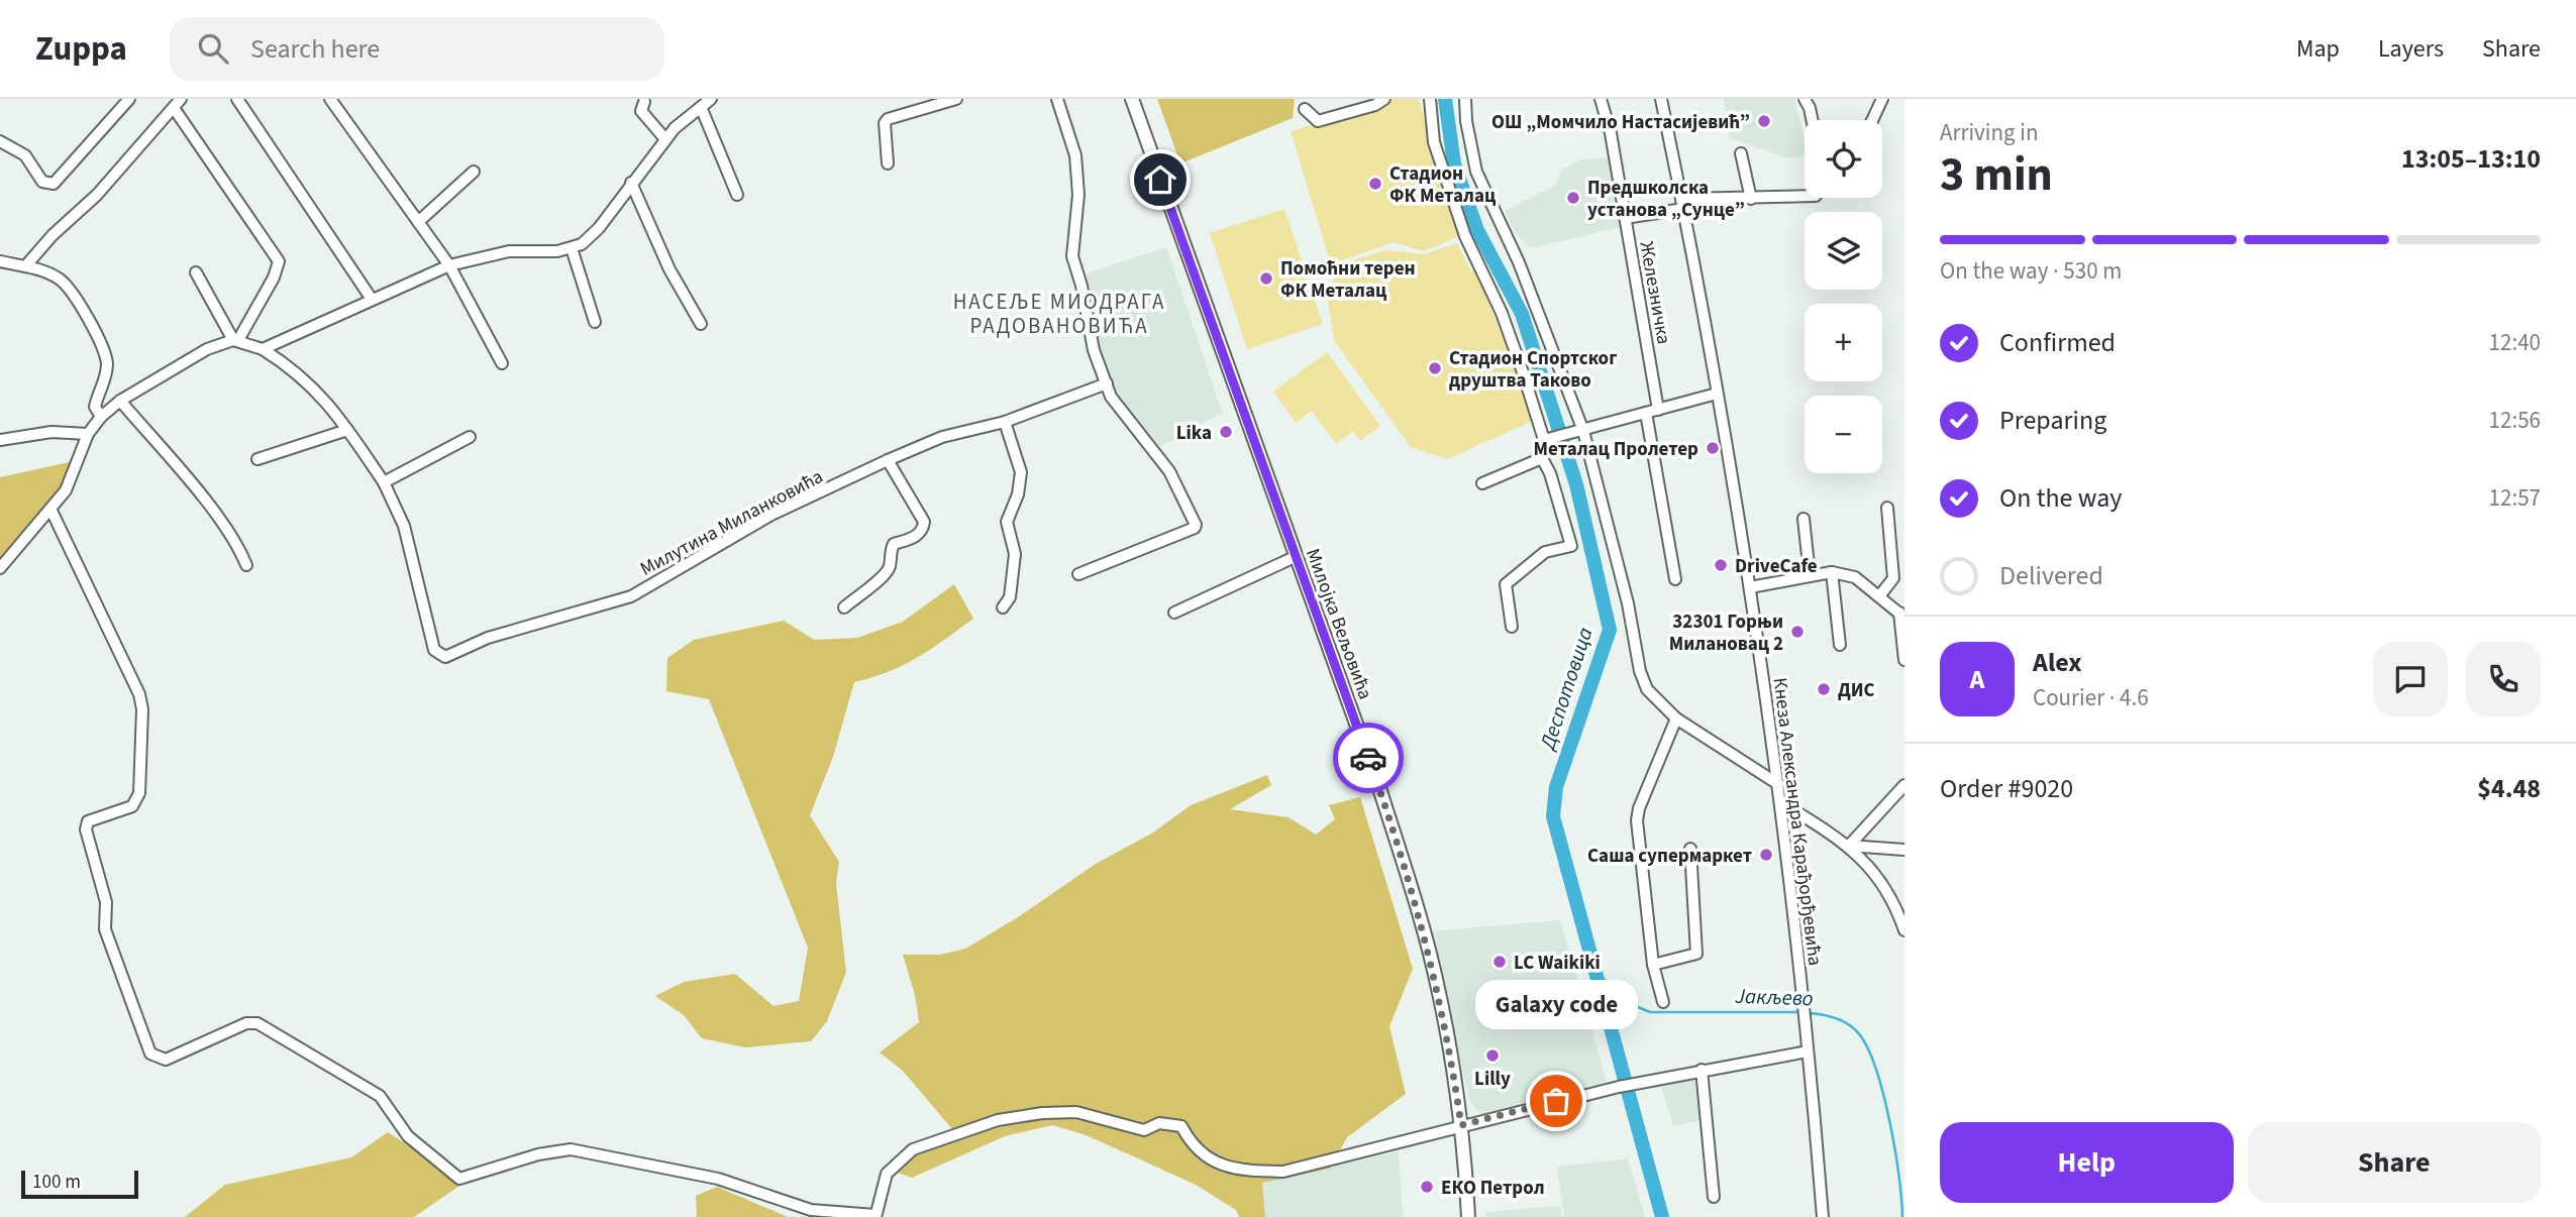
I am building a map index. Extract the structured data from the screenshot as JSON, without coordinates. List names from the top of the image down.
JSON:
{
  "streets": {
    "main road": ["Милојка Вељовића"],
    "street": ["Железничка", "Милутина Миланковића", "Кнеза Александра Карађорђевића"]
  },
  "districts": ["НАСЕЉЕ МИОДРАГА РАДОВАНОВИЋА"],
  "water": ["Деспотовица", "Јакљево"],
  "places": [
    "ОШ „Момчило Настасијевић”",
    "Стадион ФК Металац",
    "Предшколска установа „Сунце”",
    "Помоћни терен ФК Металац",
    "Стадион Спортског друштва Таково",
    "Lika",
    "Металац Пролетер",
    "DriveCafe",
    "32301 Горњи Милановац 2",
    "ДИС",
    "Саша супермаркет",
    "LC Waikiki",
    "Lilly",
    "Galaxy code",
    "ЕКО Петрол"
  ],
  "scale_bar": "100 m",
  "page": {
    "header": "Zuppa",
    "search": "Search here",
    "nav": ["Map", "Layers", "Share"],
    "heading": ["3 min", "Arriving in", "13:05–13:10"],
    "panel": [
      "Alex",
      "Courier · 4.6",
      "Order #9020",
      "$4.48"
    ],
    "map_buttons": ["+", "−"],
    "bar": "On the way · 530 m",
    "list": [
      ["Confirmed", "12:40"],
      ["Preparing", "12:56"],
      ["On the way", "12:57"],
      "Delivered"
    ],
    "round": "A",
    "bubble": "Galaxy code",
    "buttons": ["Help", "Share"],
    "scale": "100 m"
  }
}
